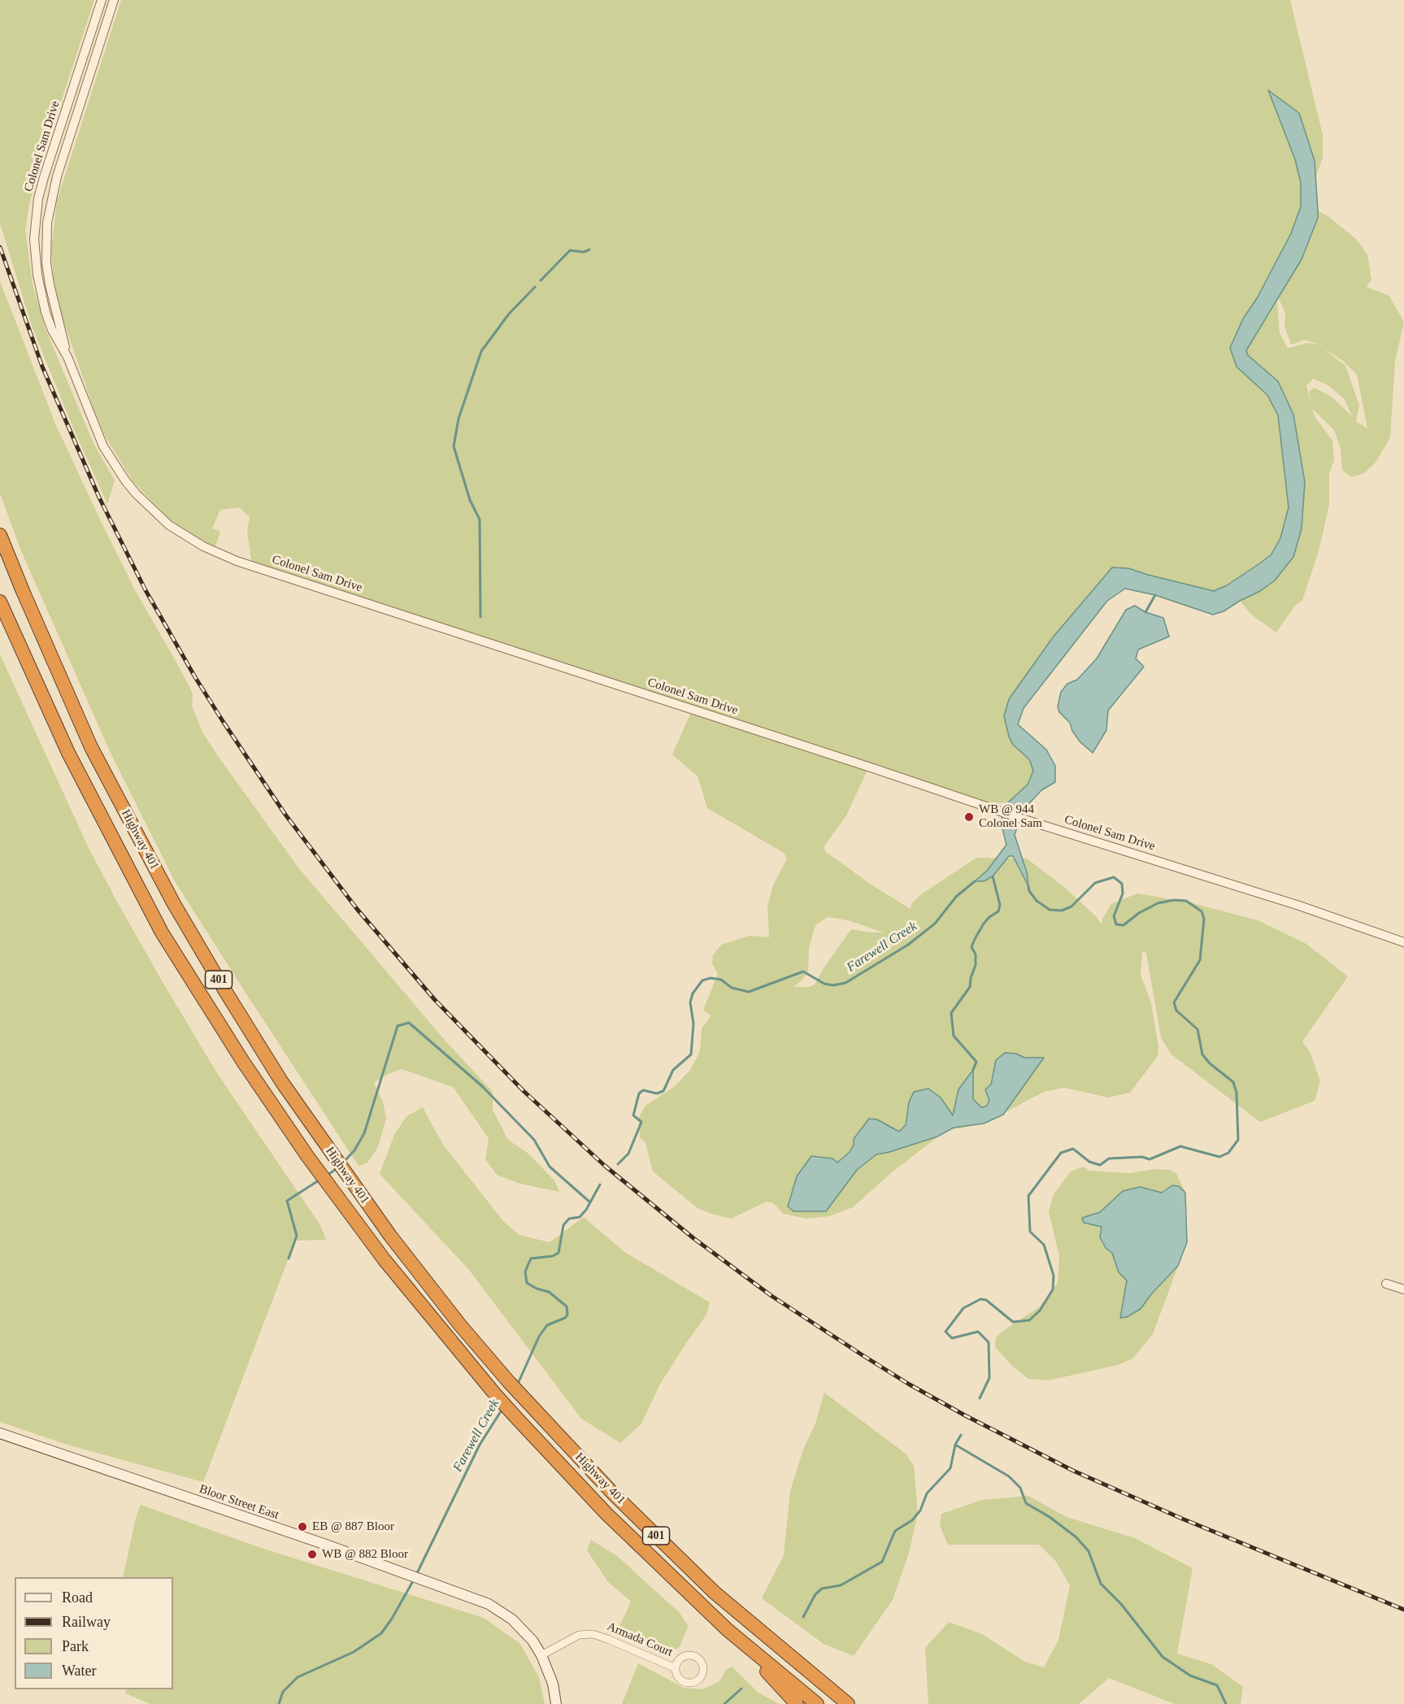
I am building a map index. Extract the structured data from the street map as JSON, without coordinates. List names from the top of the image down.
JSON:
{
  "streets": {
    "highway": ["Highway 401", "401"],
    "main road": ["Bloor Street East"],
    "street": ["Colonel Sam Drive", "Armada Court"]
  },
  "crossings": [
    ["Bloor Street East", "Armada Court"]
  ],
  "water": ["Farewell Creek"],
  "places": ["WB @ 944 Colonel Sam", "EB @ 887 Bloor", "WB @ 882 Bloor"],
  "legend": [
    "Road",
    "Railway",
    "Park",
    "Water"
  ]
}
